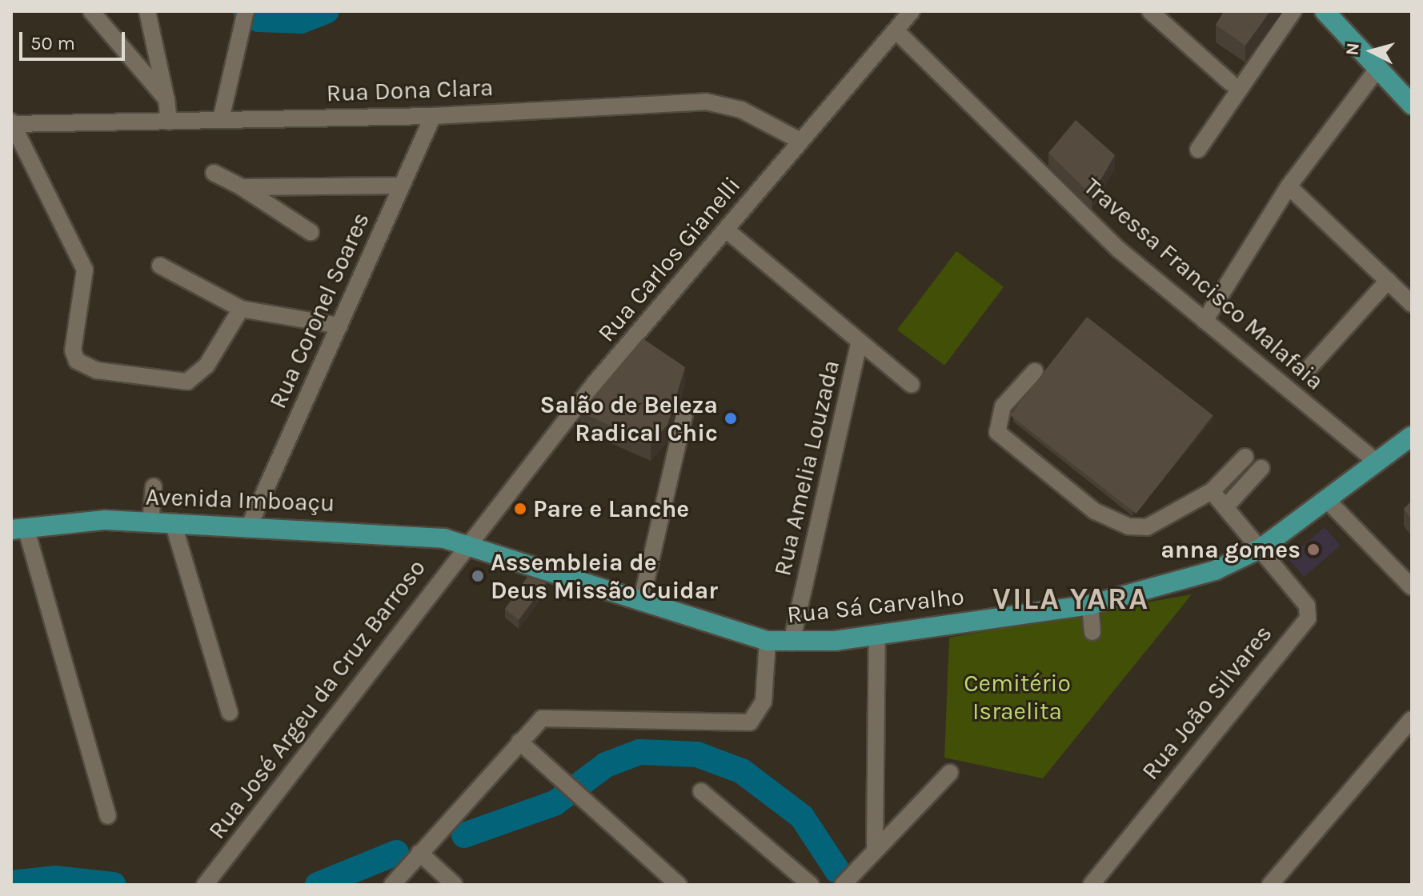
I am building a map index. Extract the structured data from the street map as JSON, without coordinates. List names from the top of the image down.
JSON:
{
  "streets": {
    "main road": ["Avenida Imboaçu", "Rua Sá Carvalho"],
    "street": [
      "Rua Dona Clara",
      "Rua Carlos Gianelli",
      "Travessa Francisco Malafaia",
      "Rua Coronel Soares",
      "Rua Amelia Louzada",
      "Rua José Argeu da Cruz Barroso",
      "Rua João Silvares"
    ]
  },
  "crossings": [
    ["Rua Dona Clara", "Rua Carlos Gianelli"],
    ["Rua Dona Clara", "Rua Coronel Soares"],
    ["Rua Carlos Gianelli", "Travessa Francisco Malafaia"],
    ["Rua Carlos Gianelli", "Avenida Imboaçu"],
    ["Rua Carlos Gianelli", "Rua Sá Carvalho"],
    ["Rua Carlos Gianelli", "Rua José Argeu da Cruz Barroso"],
    ["Travessa Francisco Malafaia", "Rua Sá Carvalho"],
    ["Rua Coronel Soares", "Avenida Imboaçu"],
    ["Rua Amelia Louzada", "Rua Sá Carvalho"],
    ["Avenida Imboaçu", "Rua Sá Carvalho"],
    ["Avenida Imboaçu", "Rua José Argeu da Cruz Barroso"],
    ["Rua Sá Carvalho", "Rua José Argeu da Cruz Barroso"],
    ["Rua Sá Carvalho", "Rua João Silvares"]
  ],
  "districts": ["VILA YARA"],
  "parks": ["Cemitério Israelita"],
  "places": [
    "Salão de Beleza Radical Chic",
    "Pare e Lanche",
    "anna gomes",
    "Assembleia de Deus Missão Cuidar"
  ],
  "scale_bar": "50 m",
  "north": "left"
}
